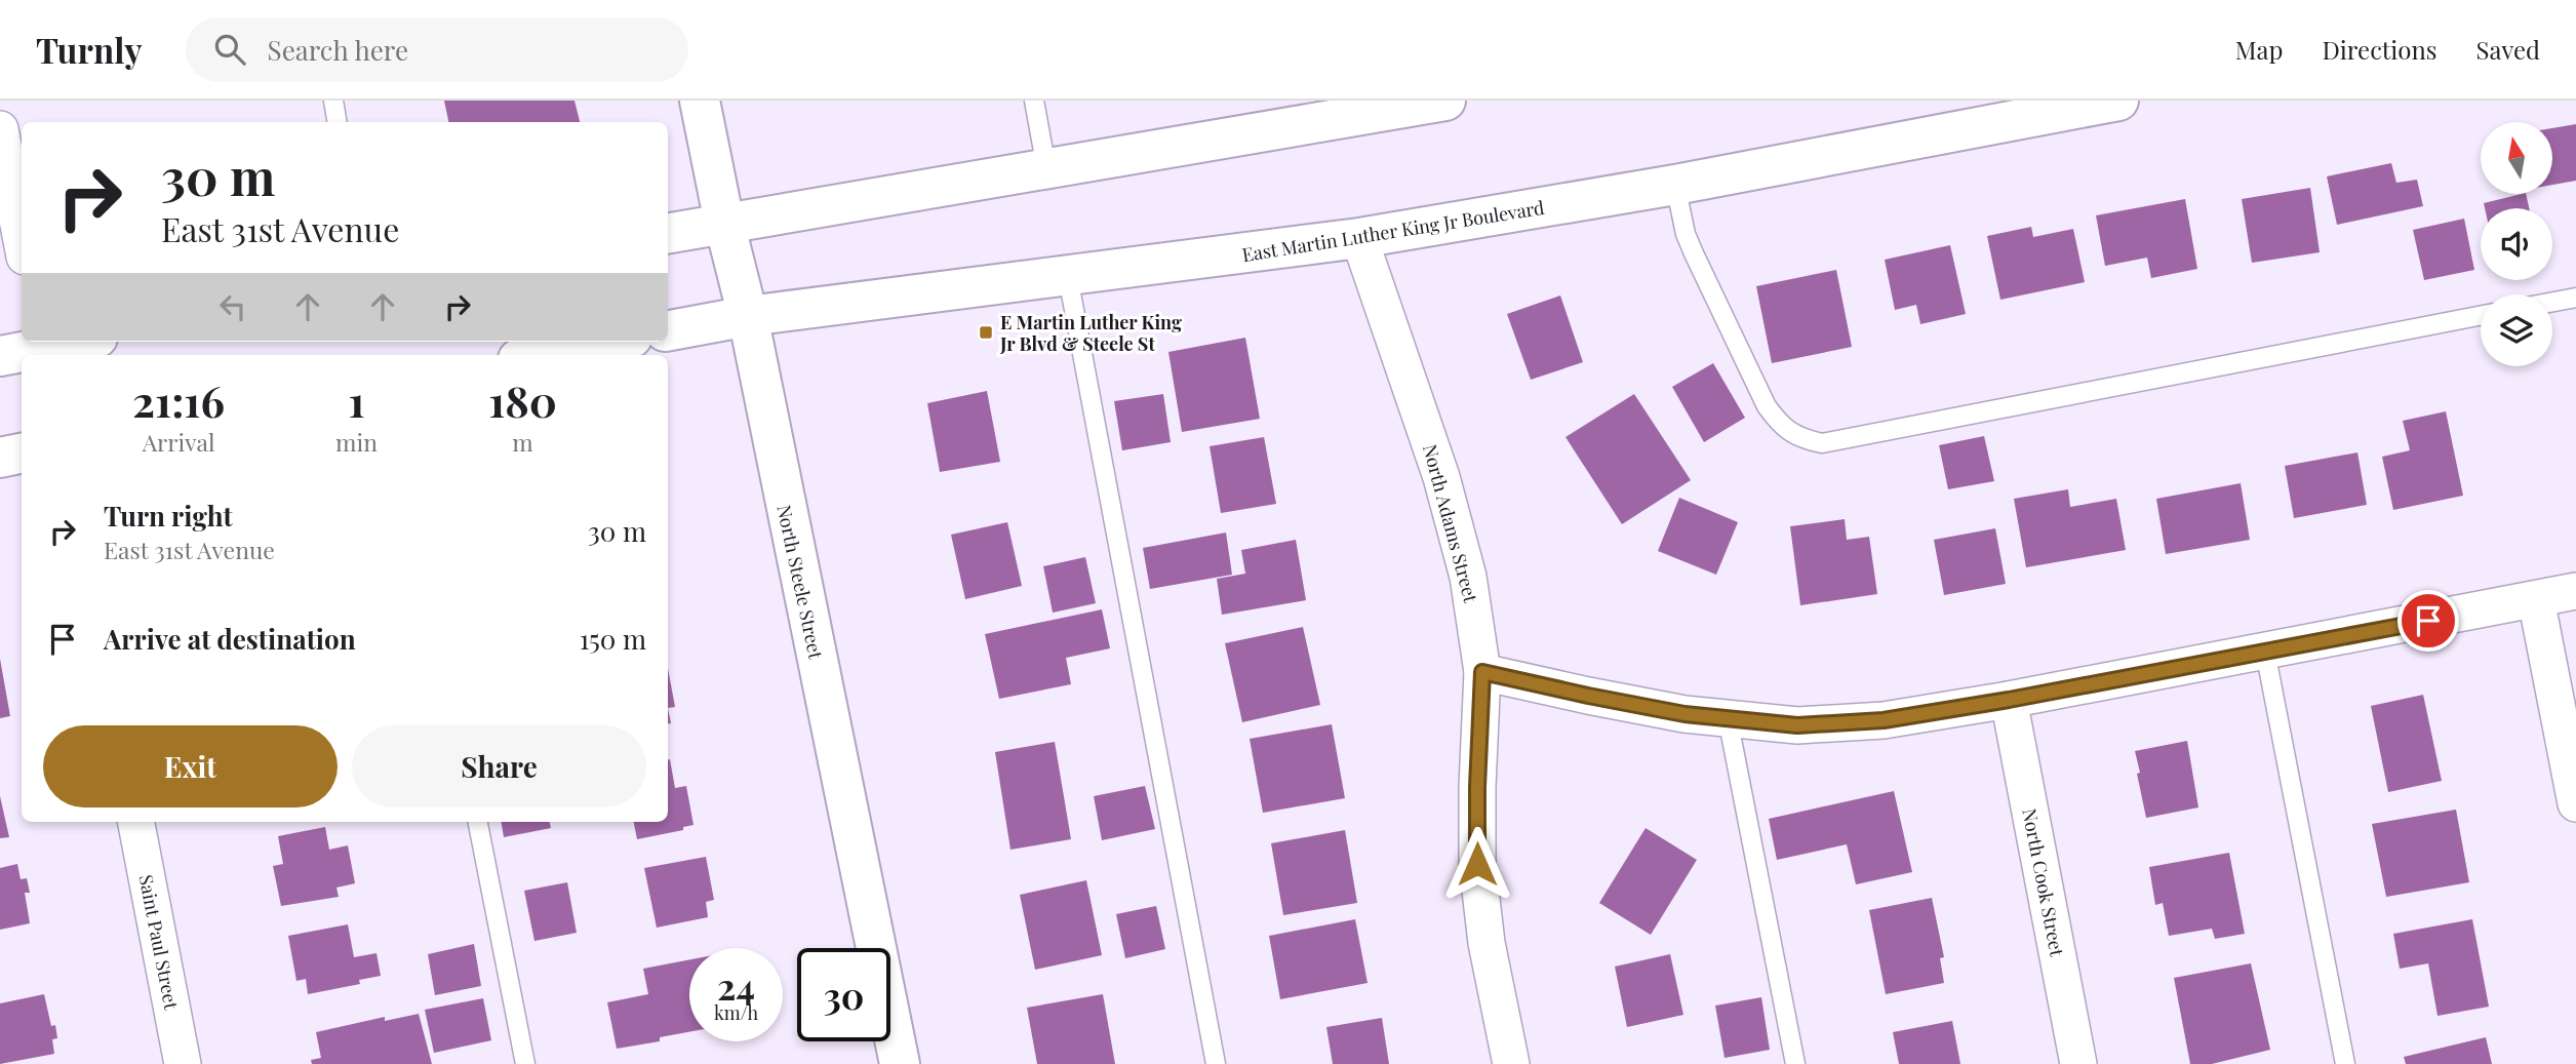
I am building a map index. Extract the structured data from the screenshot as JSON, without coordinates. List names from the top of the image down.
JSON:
{
  "streets": {
    "main road": ["East Martin Luther King Jr Boulevard", "North Steele Street"],
    "street": ["North Adams Street", "North Cook Street", "Saint Paul Street"]
  },
  "crossings": [
    ["East Martin Luther King Jr Boulevard", "North Adams Street"],
    ["East Martin Luther King Jr Boulevard", "North Steele Street"]
  ],
  "places": {
    "transit": ["E Martin Luther King Jr Blvd & Steele St"]
  },
  "north": "top",
  "page": {
    "header": "Turnly",
    "search": "Search here",
    "nav": ["Map", "Directions", "Saved"],
    "turn": ["30 m", "East 31st Avenue"],
    "eta": [
      "21:16",
      "Arrival",
      "1",
      "min",
      "180",
      "m"
    ],
    "list": [
      {
        "name": "Turn right",
        "note": "East 31st Avenue",
        "value": "30 m"
      },
      {
        "name": "Arrive at destination",
        "value": "150 m"
      }
    ],
    "buttons": ["Exit", "Share"],
    "speed": "24 km/h",
    "limit": "30"
  }
}
